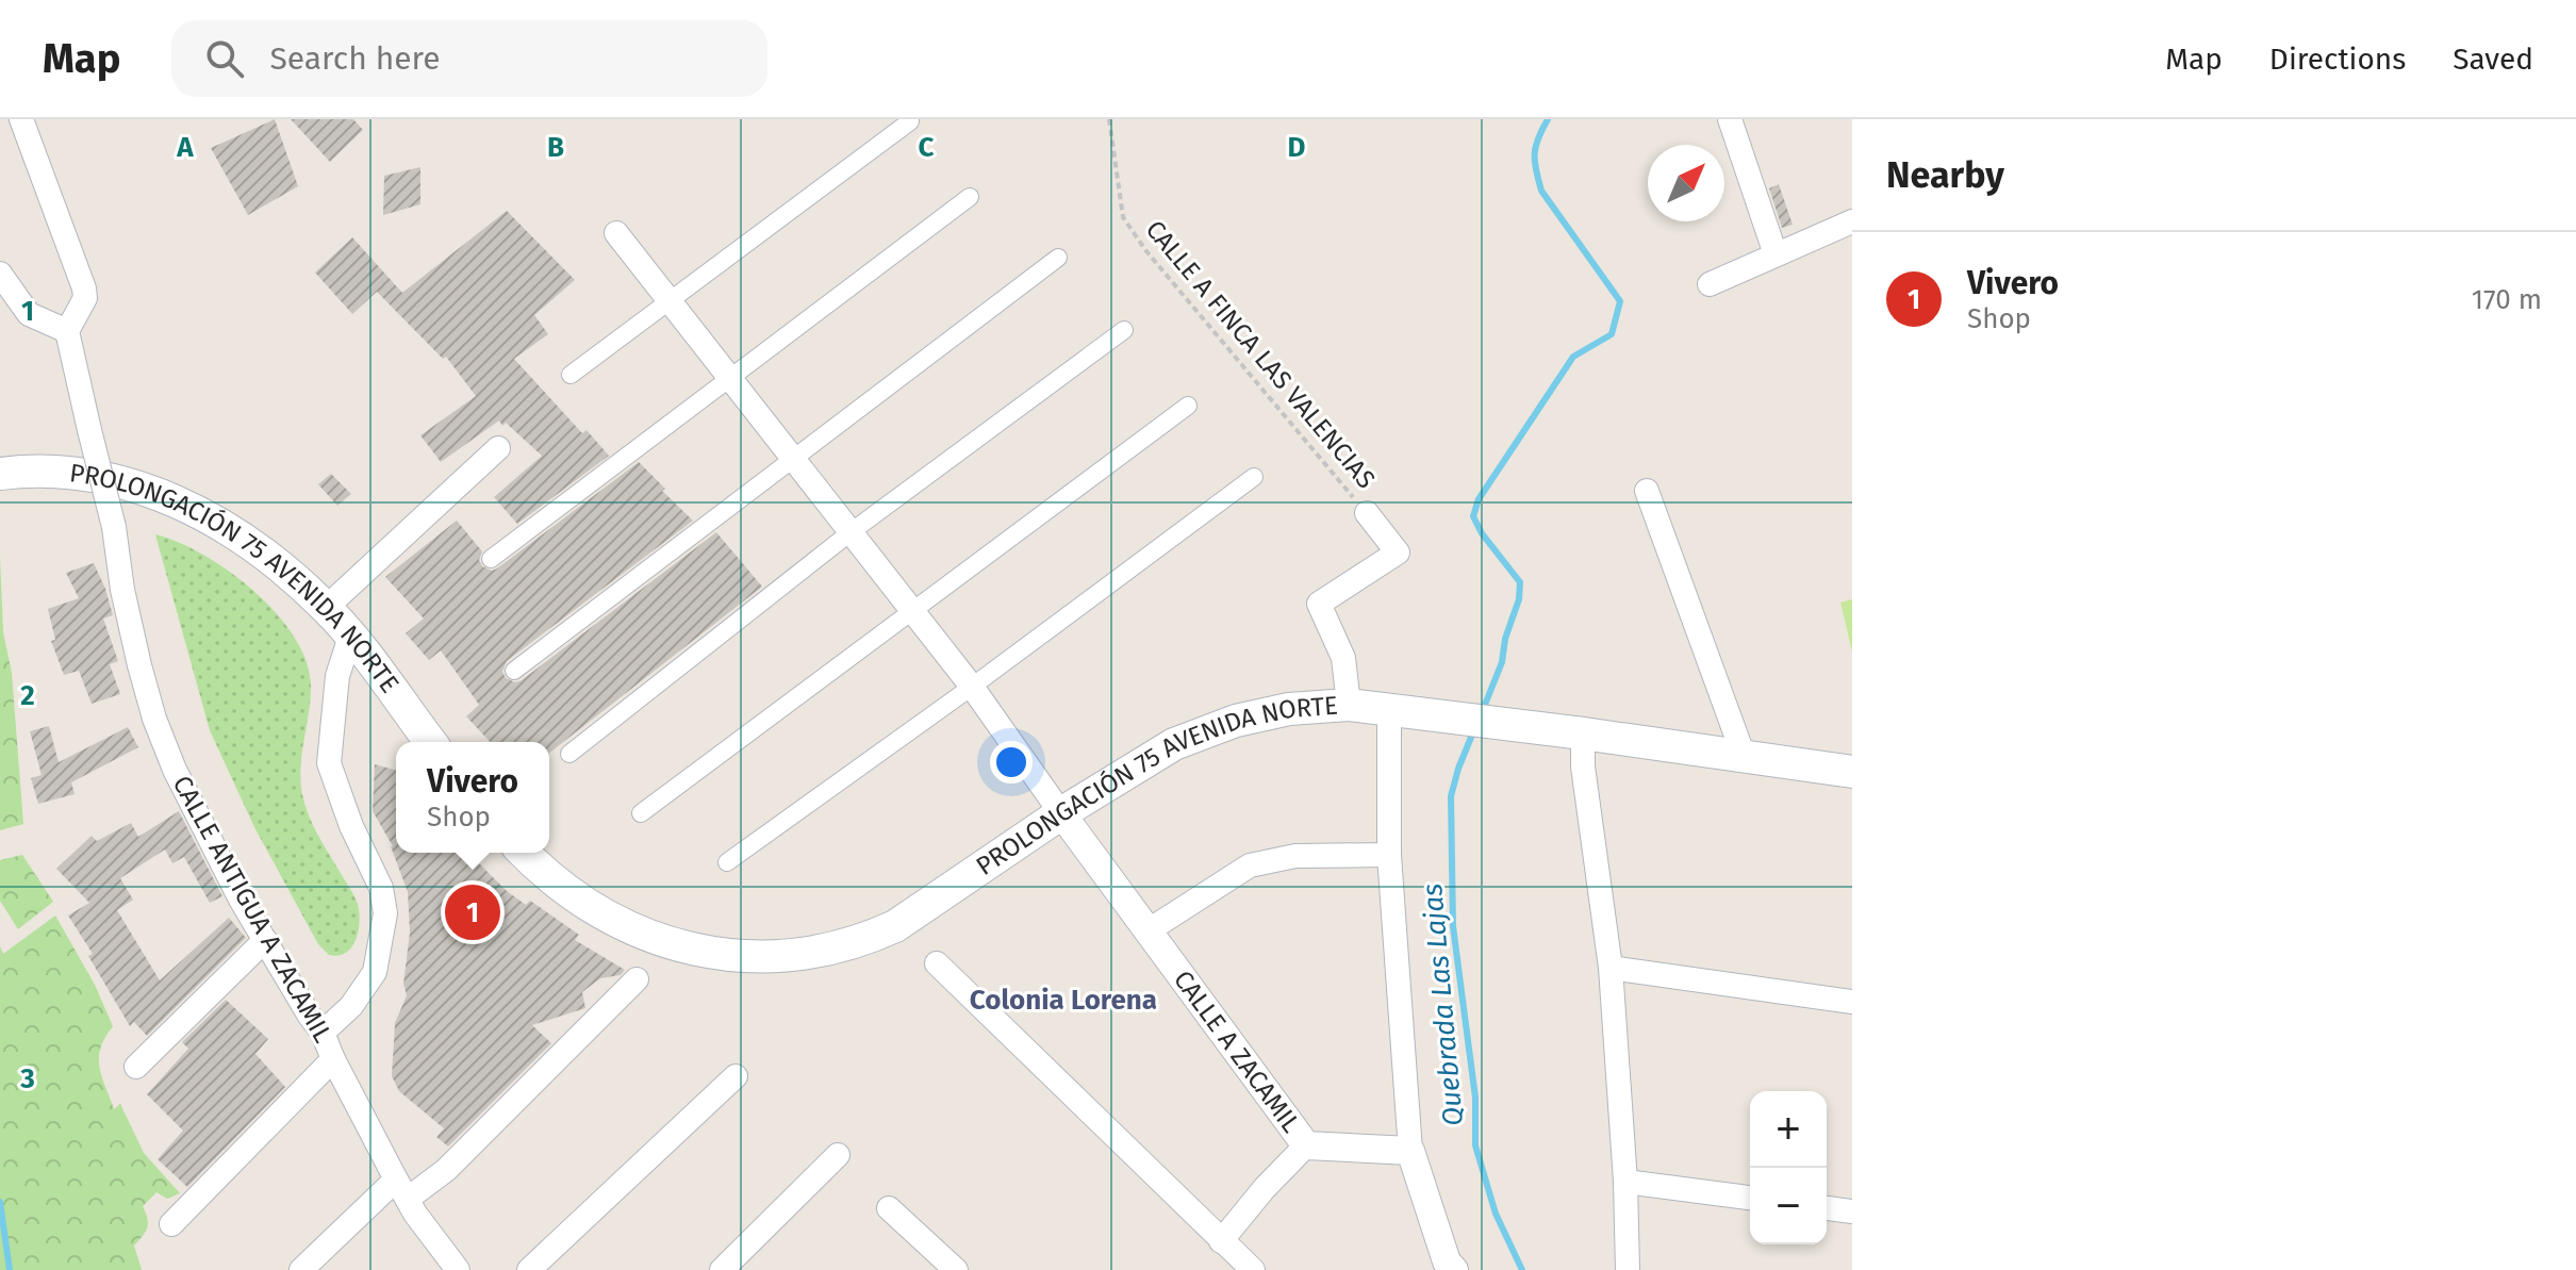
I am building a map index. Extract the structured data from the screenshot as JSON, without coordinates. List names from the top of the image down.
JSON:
{
  "streets": {
    "main road": ["PROLONGACIÓN 75 AVENIDA NORTE"],
    "street": ["CALLE ANTIGUA A ZACAMIL", "CALLE A ZACAMIL"],
    "path": ["CALLE A FINCA LAS VALENCIAS"]
  },
  "crossings": [
    ["PROLONGACIÓN 75 AVENIDA NORTE", "CALLE A ZACAMIL"]
  ],
  "districts": ["Colonia Lorena"],
  "water": ["Quebrada Las Lajas"],
  "north": "top right",
  "page": {
    "header": "Map",
    "search": "Search here",
    "nav": ["Map", "Directions", "Saved"],
    "heading": "Nearby",
    "list": [
      {
        "mark": "1",
        "name": "Vivero",
        "note": "Shop",
        "value": "170 m"
      }
    ],
    "popup": ["Vivero", "Shop"],
    "pins": "1",
    "map_buttons": ["+", "−"]
  },
  "grid": {
    "columns": [
      "A",
      "B",
      "C",
      "D"
    ],
    "rows": ["1", "2", "3"]
  }
}
